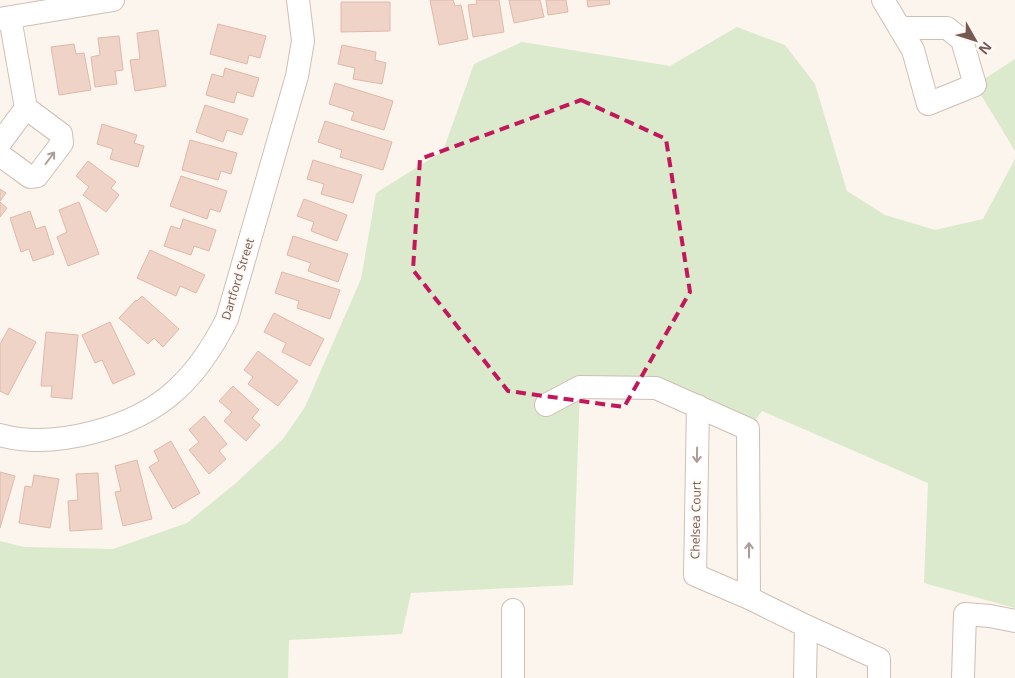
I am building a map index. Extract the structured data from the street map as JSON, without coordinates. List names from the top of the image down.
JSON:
{
  "streets": {
    "street": ["Dartford Street", "Chelsea Court"]
  },
  "one_way": ["Chelsea Court"],
  "north": "bottom right"
}
